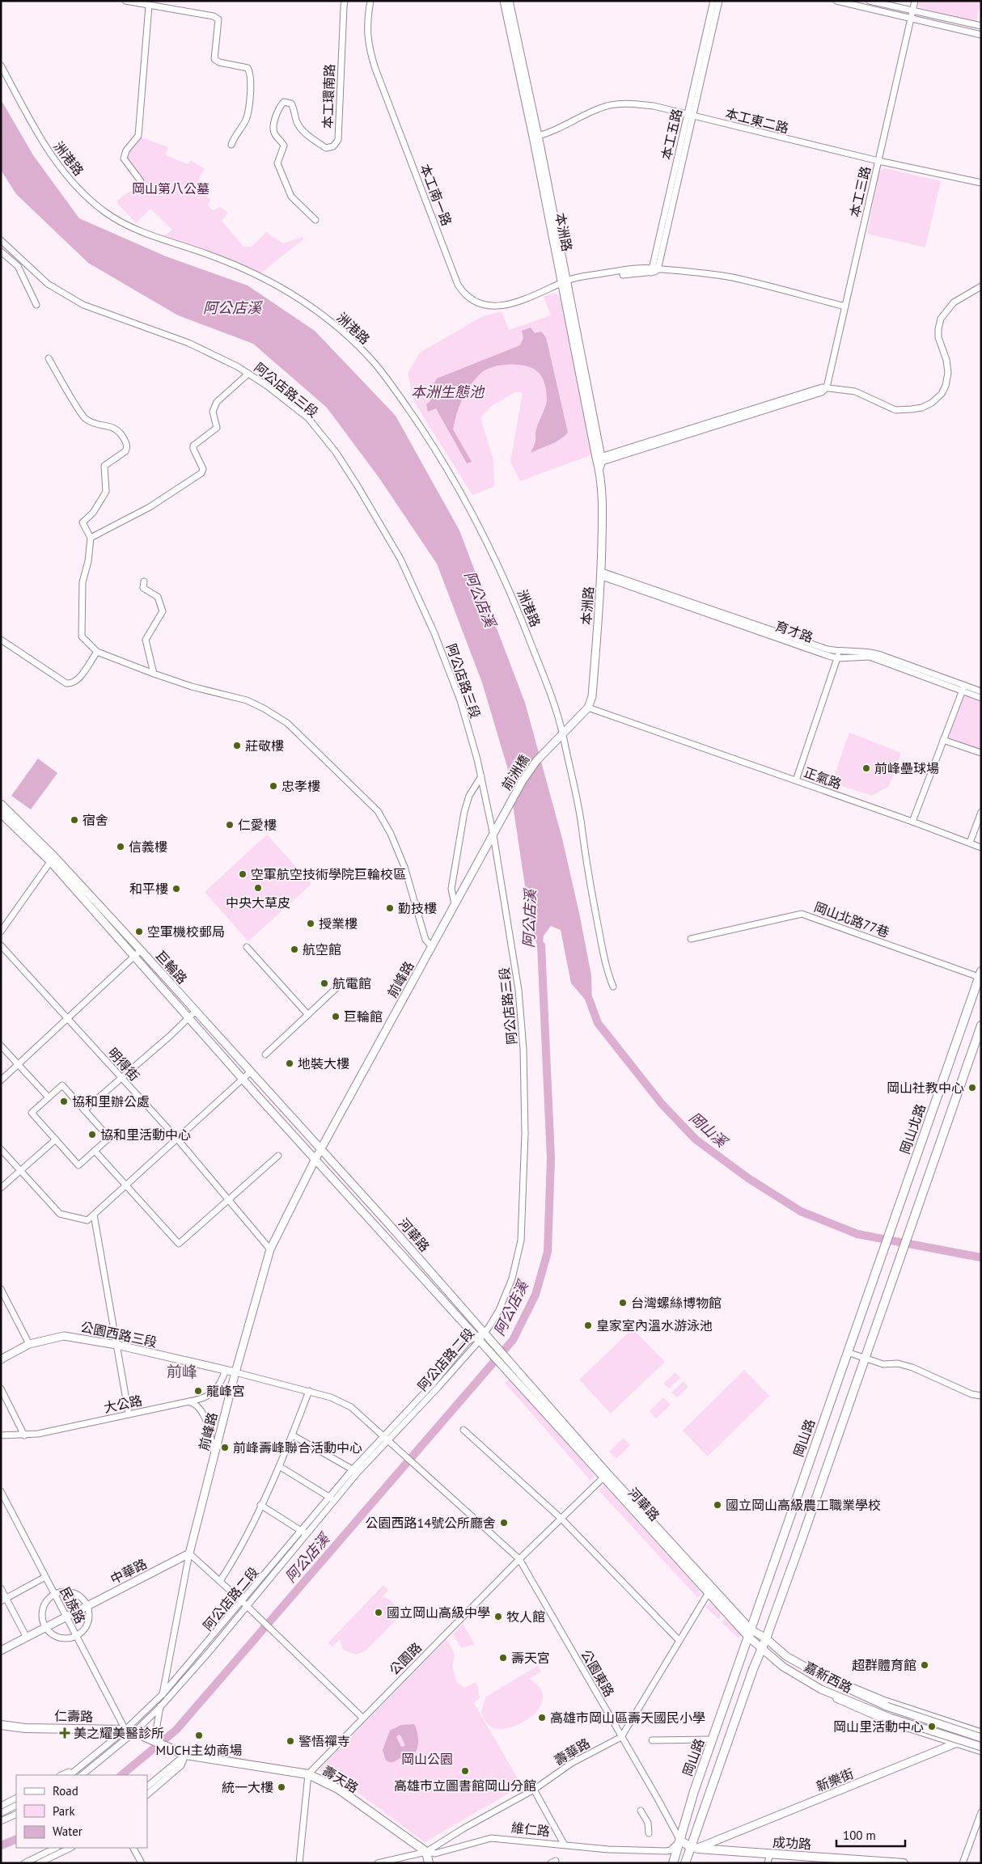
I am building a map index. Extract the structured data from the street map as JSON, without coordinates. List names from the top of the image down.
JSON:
{
  "streets": {
    "main road": [
      "岡山北路",
      "岡山路",
      "仁壽路",
      "壽天路",
      "成功路"
    ],
    "street": [
      "本工環南路",
      "本工東二路",
      "本工五路",
      "洲港路",
      "本工三路",
      "本工南一路",
      "本洲路",
      "阿公店路三段",
      "育才路",
      "前洲橋",
      "正氣路",
      "岡山北路77巷",
      "巨輪路",
      "前峰路",
      "明得街",
      "河華路",
      "公園西路三段",
      "阿公店路二段",
      "大公路",
      "中華路",
      "民族路",
      "公園路",
      "公園東路",
      "嘉新西路",
      "壽華路",
      "新樂街",
      "維仁路"
    ]
  },
  "crossings": [
    ["本工東二路", "本工五路"],
    ["本工東二路", "本工三路"],
    ["本工東二路", "本洲路"],
    ["本工五路", "本工南一路"],
    ["洲港路", "前洲橋"],
    ["本工三路", "本工南一路"],
    ["本工南一路", "本洲路"],
    ["本洲路", "育才路"],
    ["本洲路", "正氣路"],
    ["阿公店路三段", "前峰路"],
    ["阿公店路三段", "河華路"],
    ["阿公店路三段", "阿公店路二段"],
    ["前洲橋", "前峰路"],
    ["岡山北路77巷", "岡山北路"],
    ["巨輪路", "前峰路"],
    ["巨輪路", "河華路"],
    ["前峰路", "明得街"],
    ["前峰路", "河華路"],
    ["前峰路", "公園西路三段"],
    ["前峰路", "阿公店路二段"],
    ["前峰路", "中華路"],
    ["前峰路", "公園東路"],
    ["前峰路", "仁壽路"],
    ["前峰路", "壽天路"],
    ["岡山北路", "岡山路"],
    ["河華路", "阿公店路二段"],
    ["河華路", "岡山路"],
    ["河華路", "公園路"],
    ["河華路", "嘉新西路"],
    ["河華路", "壽華路"],
    ["公園西路三段", "大公路"],
    ["公園西路三段", "公園東路"],
    ["阿公店路二段", "民族路"],
    ["阿公店路二段", "公園東路"],
    ["阿公店路二段", "仁壽路"],
    ["岡山路", "公園東路"],
    ["岡山路", "嘉新西路"],
    ["岡山路", "新樂街"],
    ["岡山路", "維仁路"],
    ["岡山路", "成功路"],
    ["中華路", "民族路"],
    ["民族路", "仁壽路"],
    ["公園路", "公園東路"],
    ["公園路", "壽天路"],
    ["公園東路", "壽華路"],
    ["公園東路", "維仁路"],
    ["公園東路", "成功路"],
    ["仁壽路", "壽天路"],
    ["壽華路", "壽天路"],
    ["壽華路", "維仁路"],
    ["壽天路", "維仁路"],
    ["新樂街", "成功路"],
    ["維仁路", "成功路"]
  ],
  "districts": ["前峰"],
  "water": ["阿公店溪", "本洲生態池", "岡山溪"],
  "parks": ["岡山第八公墓", "岡山公園"],
  "places": {
    "other": [
      "莊敬樓",
      "前峰壘球場",
      "忠孝樓",
      "宿舍",
      "仁愛樓",
      "信義樓",
      "空軍航空技術學院巨輪校區",
      "中央大草皮",
      "和平樓",
      "勤技樓",
      "授業樓",
      "空軍機校郵局",
      "航空館",
      "航電館",
      "巨輪館",
      "地裝大樓",
      "岡山社教中心",
      "協和里辦公處",
      "協和里活動中心",
      "台灣螺絲博物館",
      "皇家室內溫水游泳池",
      "龍峰宮",
      "前峰壽峰聯合活動中心",
      "國立岡山高級農工職業學校",
      "公園西路14號公所廳舍",
      "國立岡山高級中學",
      "牧人館",
      "壽天宮",
      "超群體育館",
      "高雄市岡山區壽天國民小學",
      "岡山里活動中心",
      "MUCH主幼商場",
      "警悟禪寺",
      "高雄市立圖書館岡山分館",
      "統一大樓"
    ],
    "health": ["美之耀美醫診所"]
  },
  "legend": ["Road", "Park", "Water"],
  "scale_bar": "100 m"
}
